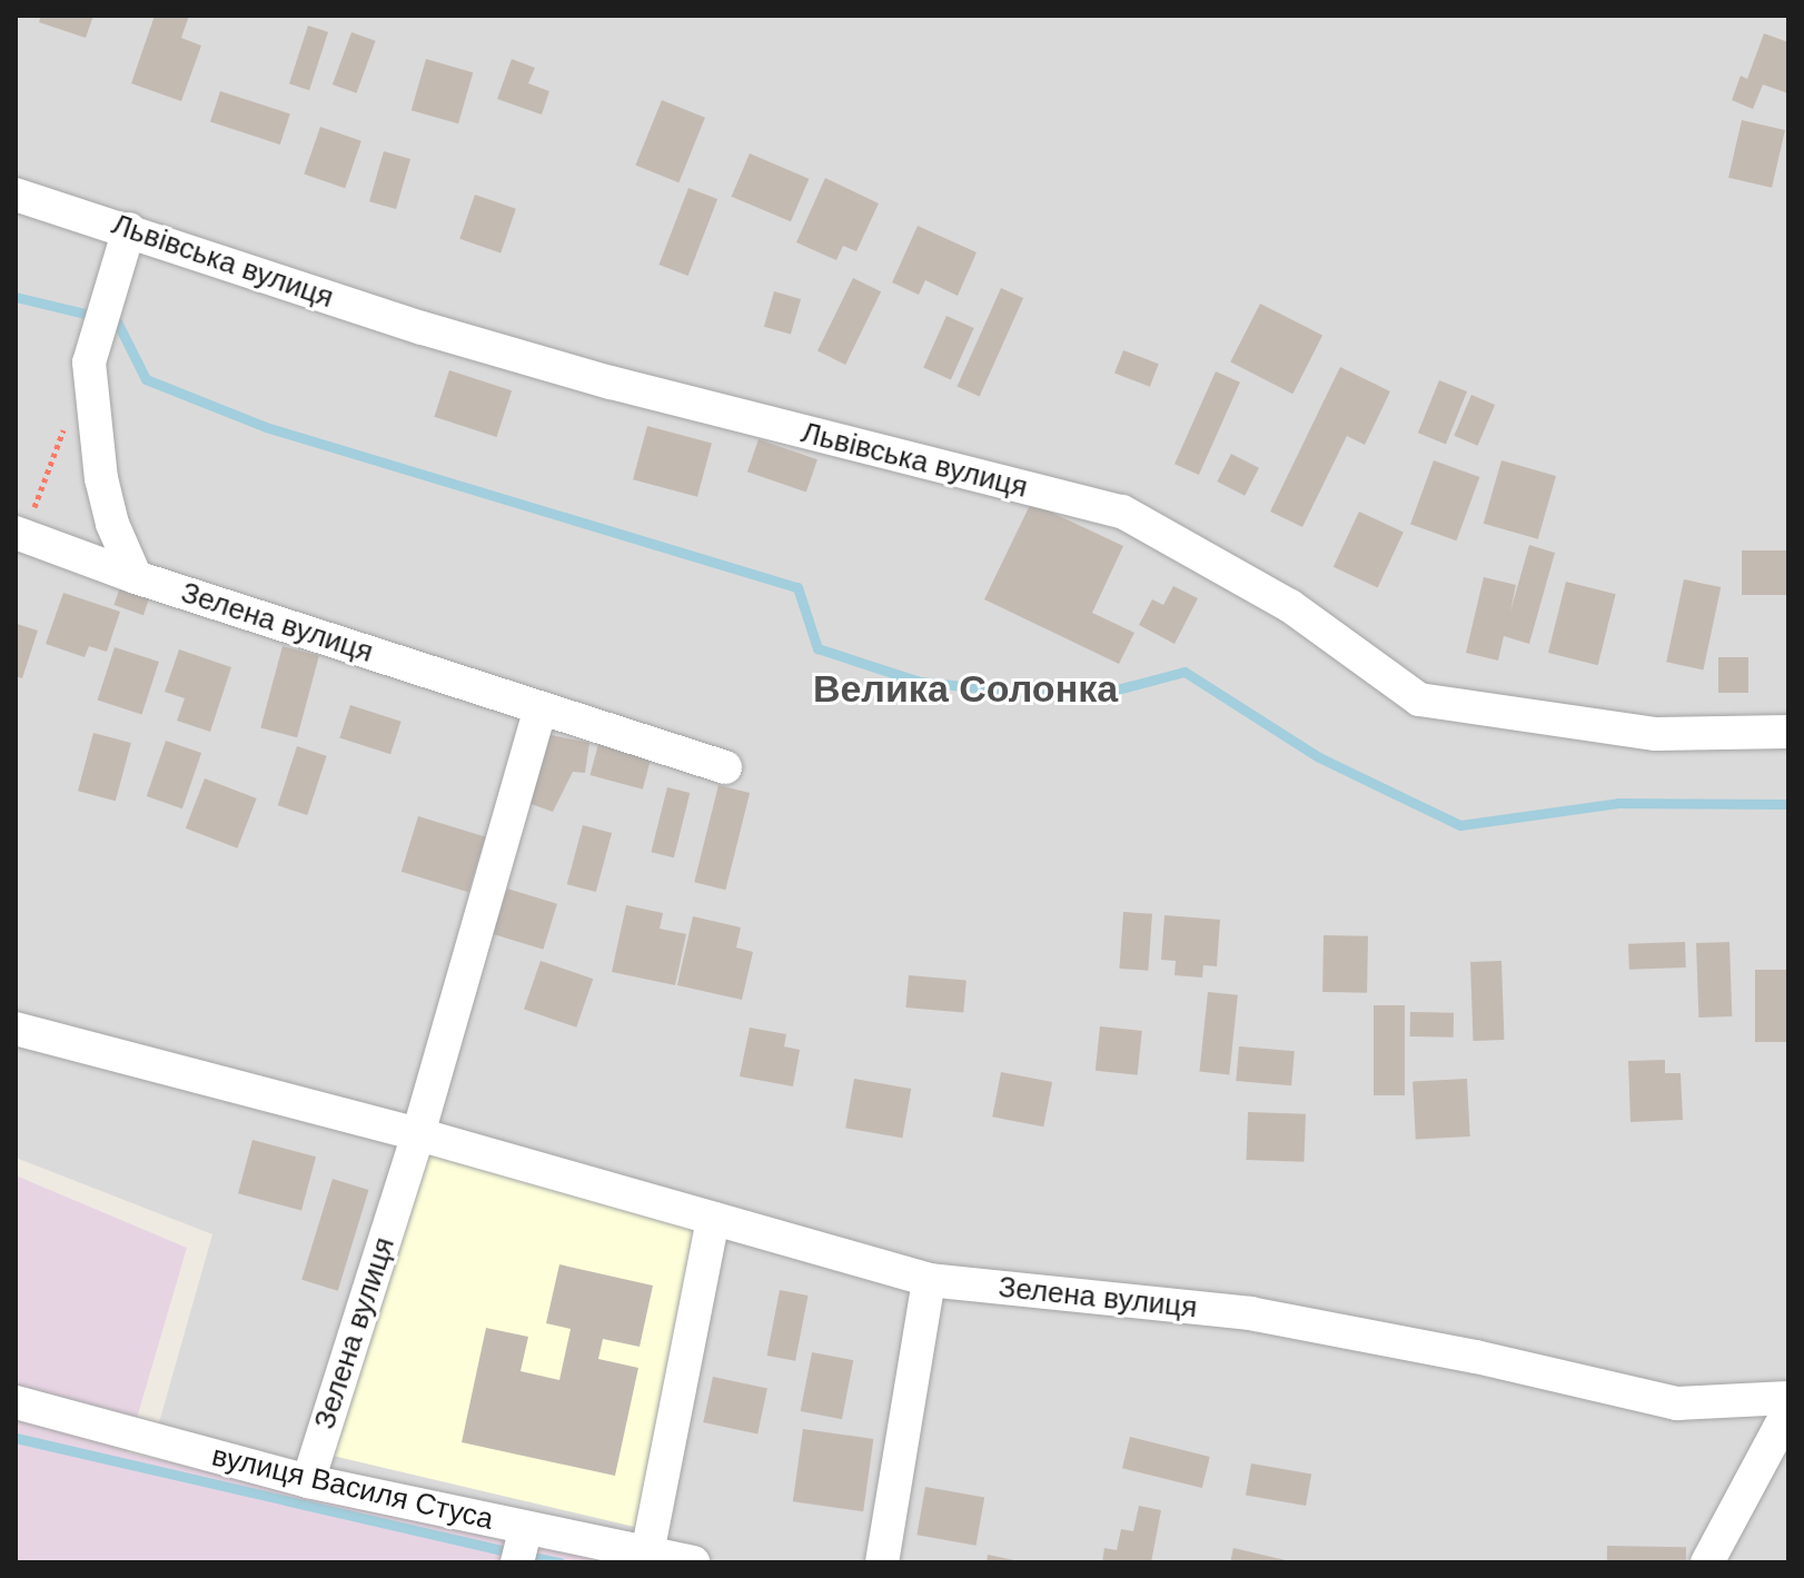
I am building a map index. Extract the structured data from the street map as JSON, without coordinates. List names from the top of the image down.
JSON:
{
  "streets": {
    "street": ["Львівська вулиця", "Зелена вулиця", "вулиця Василя Стуса"]
  },
  "crossings": [
    ["Зелена вулиця", "вулиця Василя Стуса"]
  ],
  "districts": ["Велика Солонка"]
}
